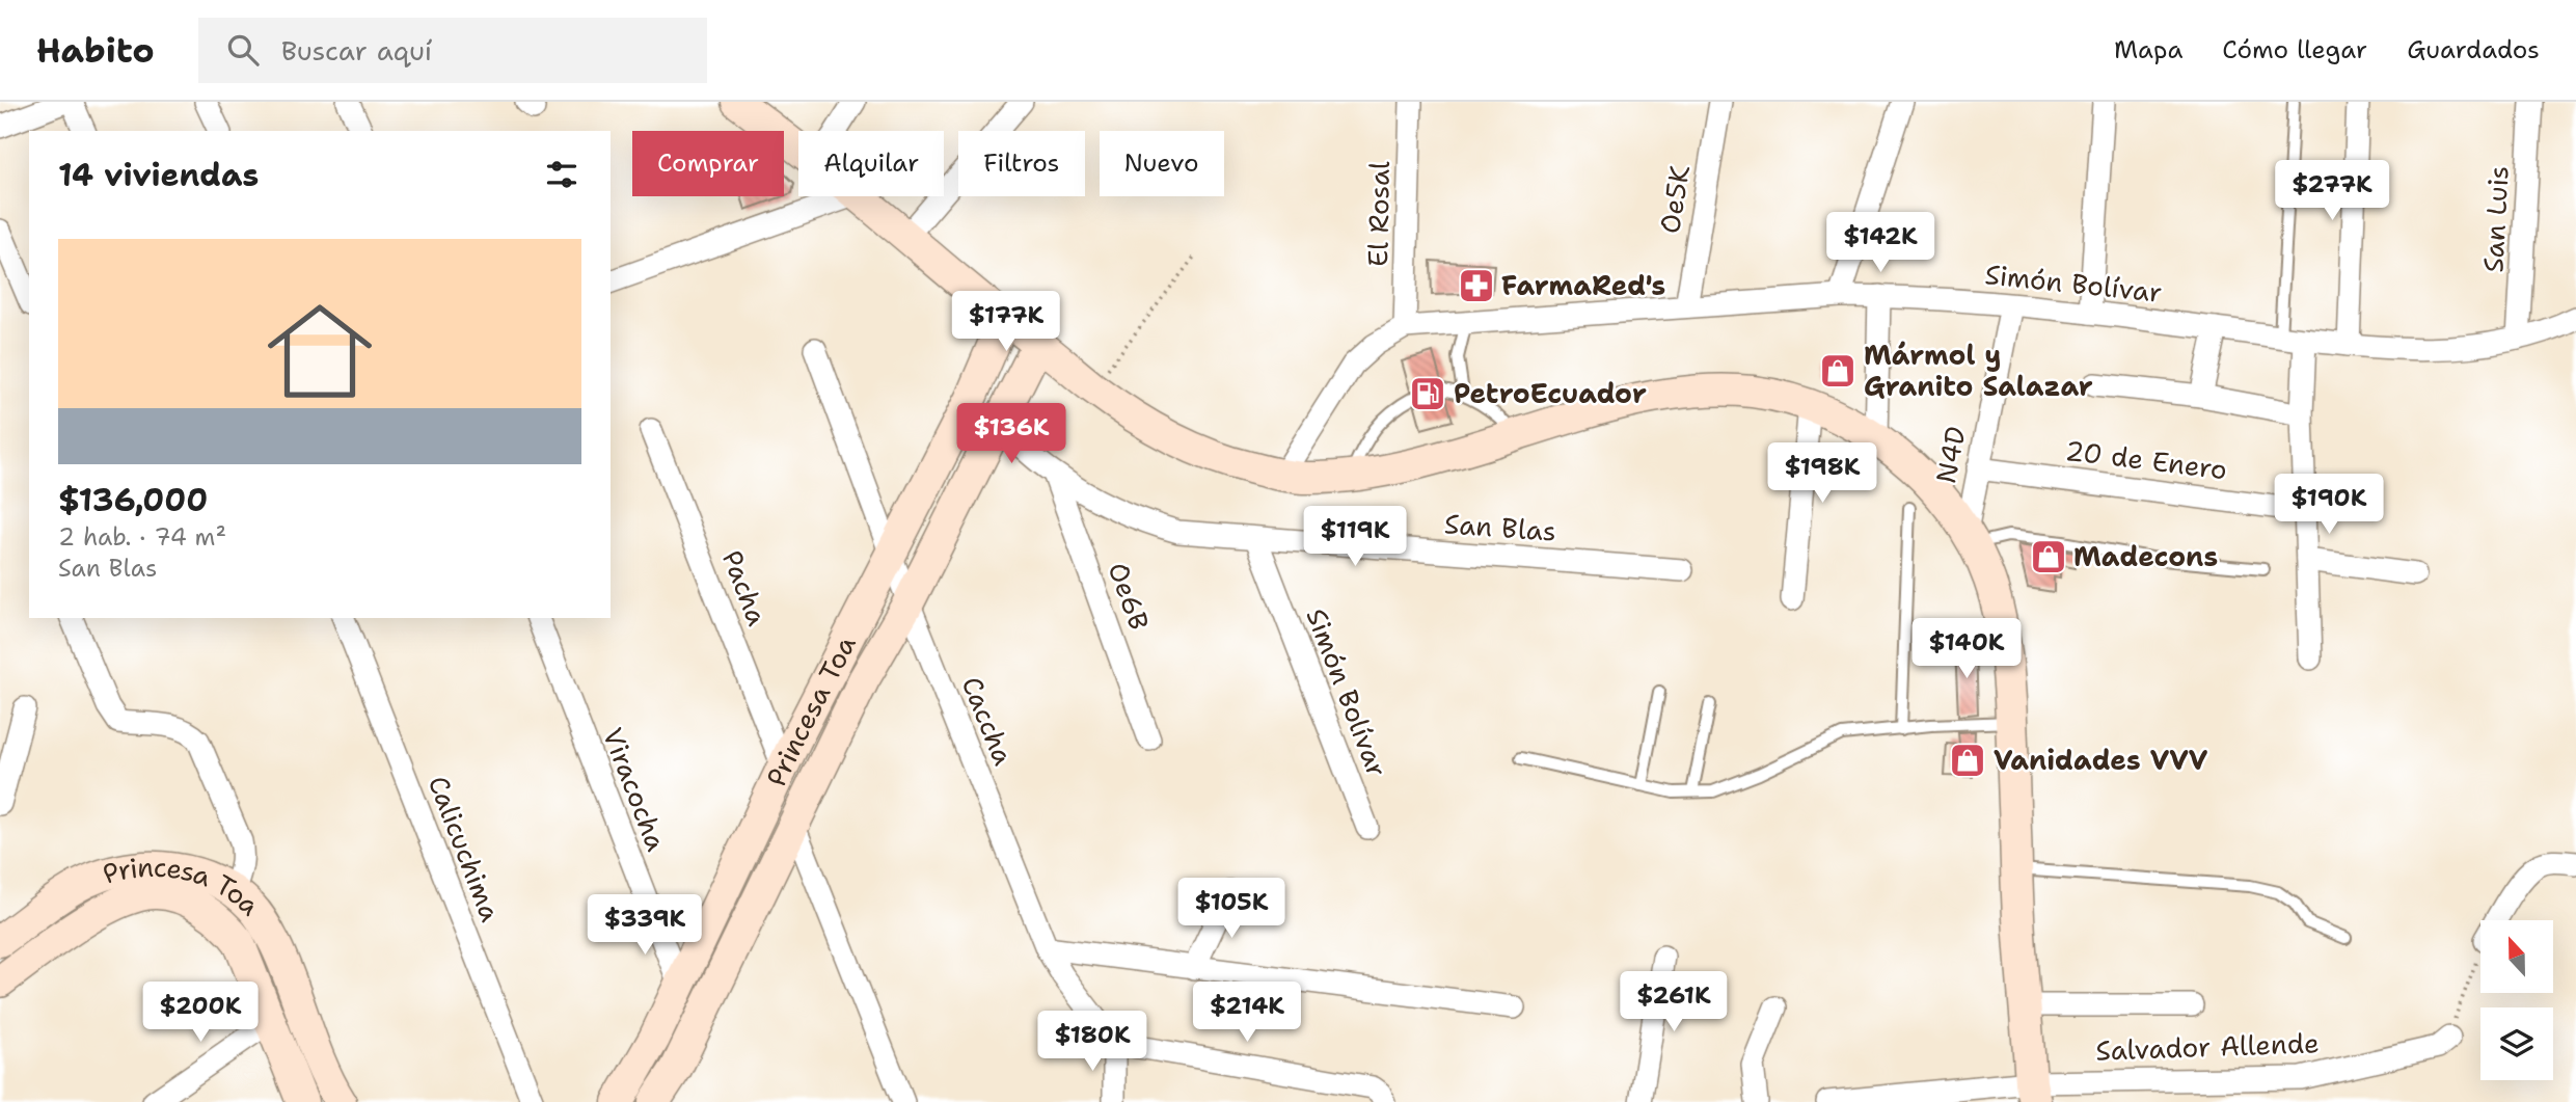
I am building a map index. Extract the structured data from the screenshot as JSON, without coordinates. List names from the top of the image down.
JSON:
{
  "streets": {
    "street": [
      "Oe5K",
      "El Rosal",
      "San Luis",
      "Simón Bolívar",
      "N4D",
      "20 de Enero",
      "San Blas",
      "Pacha",
      "Oe6B",
      "Princesa Toa",
      "Caccha",
      "Viracocha",
      "Calicuchima",
      "Salvador Allende"
    ]
  },
  "crossings": [
    ["Oe5K", "Simón Bolívar"],
    ["El Rosal", "Simón Bolívar"],
    ["San Luis", "Simón Bolívar"],
    ["Simón Bolívar", "N4D"],
    ["Simón Bolívar", "San Blas"],
    ["N4D", "20 de Enero"],
    ["San Blas", "Oe6B"],
    ["San Blas", "Princesa Toa"],
    ["Pacha", "Princesa Toa"],
    ["Princesa Toa", "Caccha"],
    ["Princesa Toa", "Viracocha"]
  ],
  "places": {
    "pharmacy": ["FarmaRed's"],
    "shop": ["Mármol y Granito Salazar", "Madecons", "Vanidades VVV"],
    "fuel station": ["PetroEcuador"]
  },
  "north": "top",
  "page": {
    "header": "Habito",
    "search": "Buscar aquí",
    "nav": ["Mapa", "Cómo llegar", "Guardados"],
    "chip": [
      "Comprar",
      "Alquilar",
      "Filtros",
      "Nuevo"
    ],
    "heading": "14 viviendas",
    "price": [
      "$277K",
      "$142K",
      "$177K",
      "$136K",
      "$198K",
      "$190K",
      "$119K",
      "$140K",
      "$105K",
      "$339K",
      "$261K",
      "$200K",
      "$214K",
      "$180K"
    ],
    "list": [
      {
        "name": "$136,000",
        "note": "2 hab. · 74 m² · San Blas"
      }
    ]
  }
}
